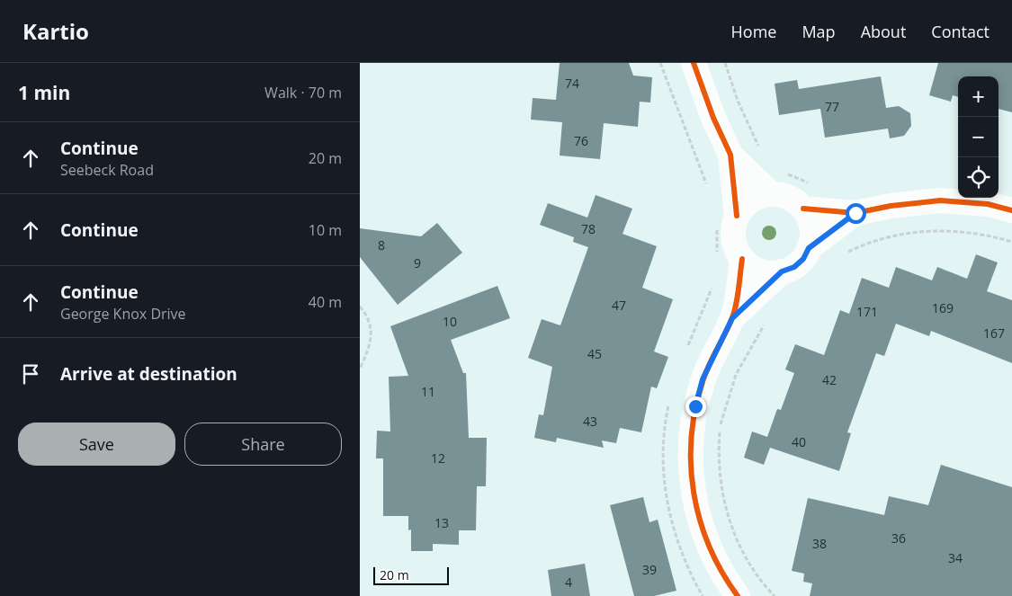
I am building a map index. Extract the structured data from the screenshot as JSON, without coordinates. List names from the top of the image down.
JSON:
{
  "house_numbers": [
    "74",
    "77",
    "76",
    "78",
    "8",
    "9",
    "47",
    "169",
    "171",
    "10",
    "167",
    "45",
    "42",
    "11",
    "43",
    "40",
    "12",
    "13",
    "36",
    "38",
    "34",
    "39",
    "4"
  ],
  "scale_bar": "20 m",
  "page": {
    "header": "Kartio",
    "nav": [
      "Home",
      "Map",
      "About",
      "Contact"
    ],
    "heading": ["1 min", "Walk · 70 m"],
    "map_buttons": ["+", "−"],
    "list": [
      ["Continue", "Seebeck Road", "20 m"],
      ["Continue", "10 m"],
      ["Continue", "George Knox Drive", "40 m"],
      "Arrive at destination"
    ],
    "buttons": ["Save", "Share"],
    "scale": "20 m"
  }
}
